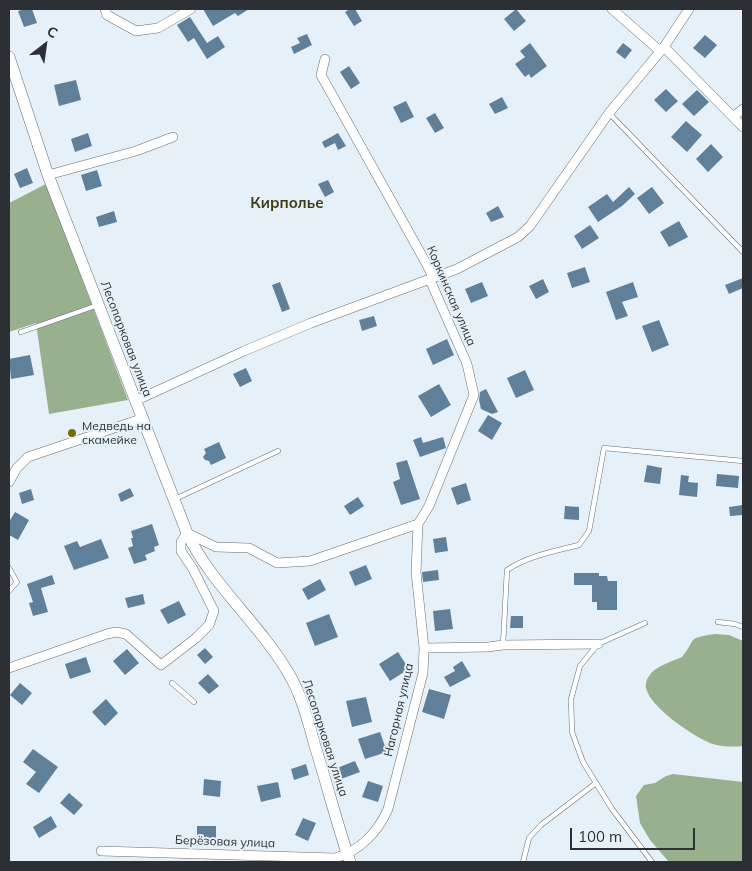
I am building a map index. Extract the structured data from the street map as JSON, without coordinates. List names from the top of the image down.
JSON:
{
  "streets": {
    "street": [
      "Коркинская улица",
      "Лесопарковая улица",
      "Нагорная улица",
      "Берёзовая улица"
    ]
  },
  "crossings": [
    ["Коркинская улица", "Нагорная улица"],
    ["Лесопарковая улица", "Нагорная улица"],
    ["Лесопарковая улица", "Берёзовая улица"],
    ["Нагорная улица", "Берёзовая улица"]
  ],
  "districts": ["Кирполье"],
  "places": ["Медведь на скамейке"],
  "scale_bar": "100 m",
  "north": "top right"
}
